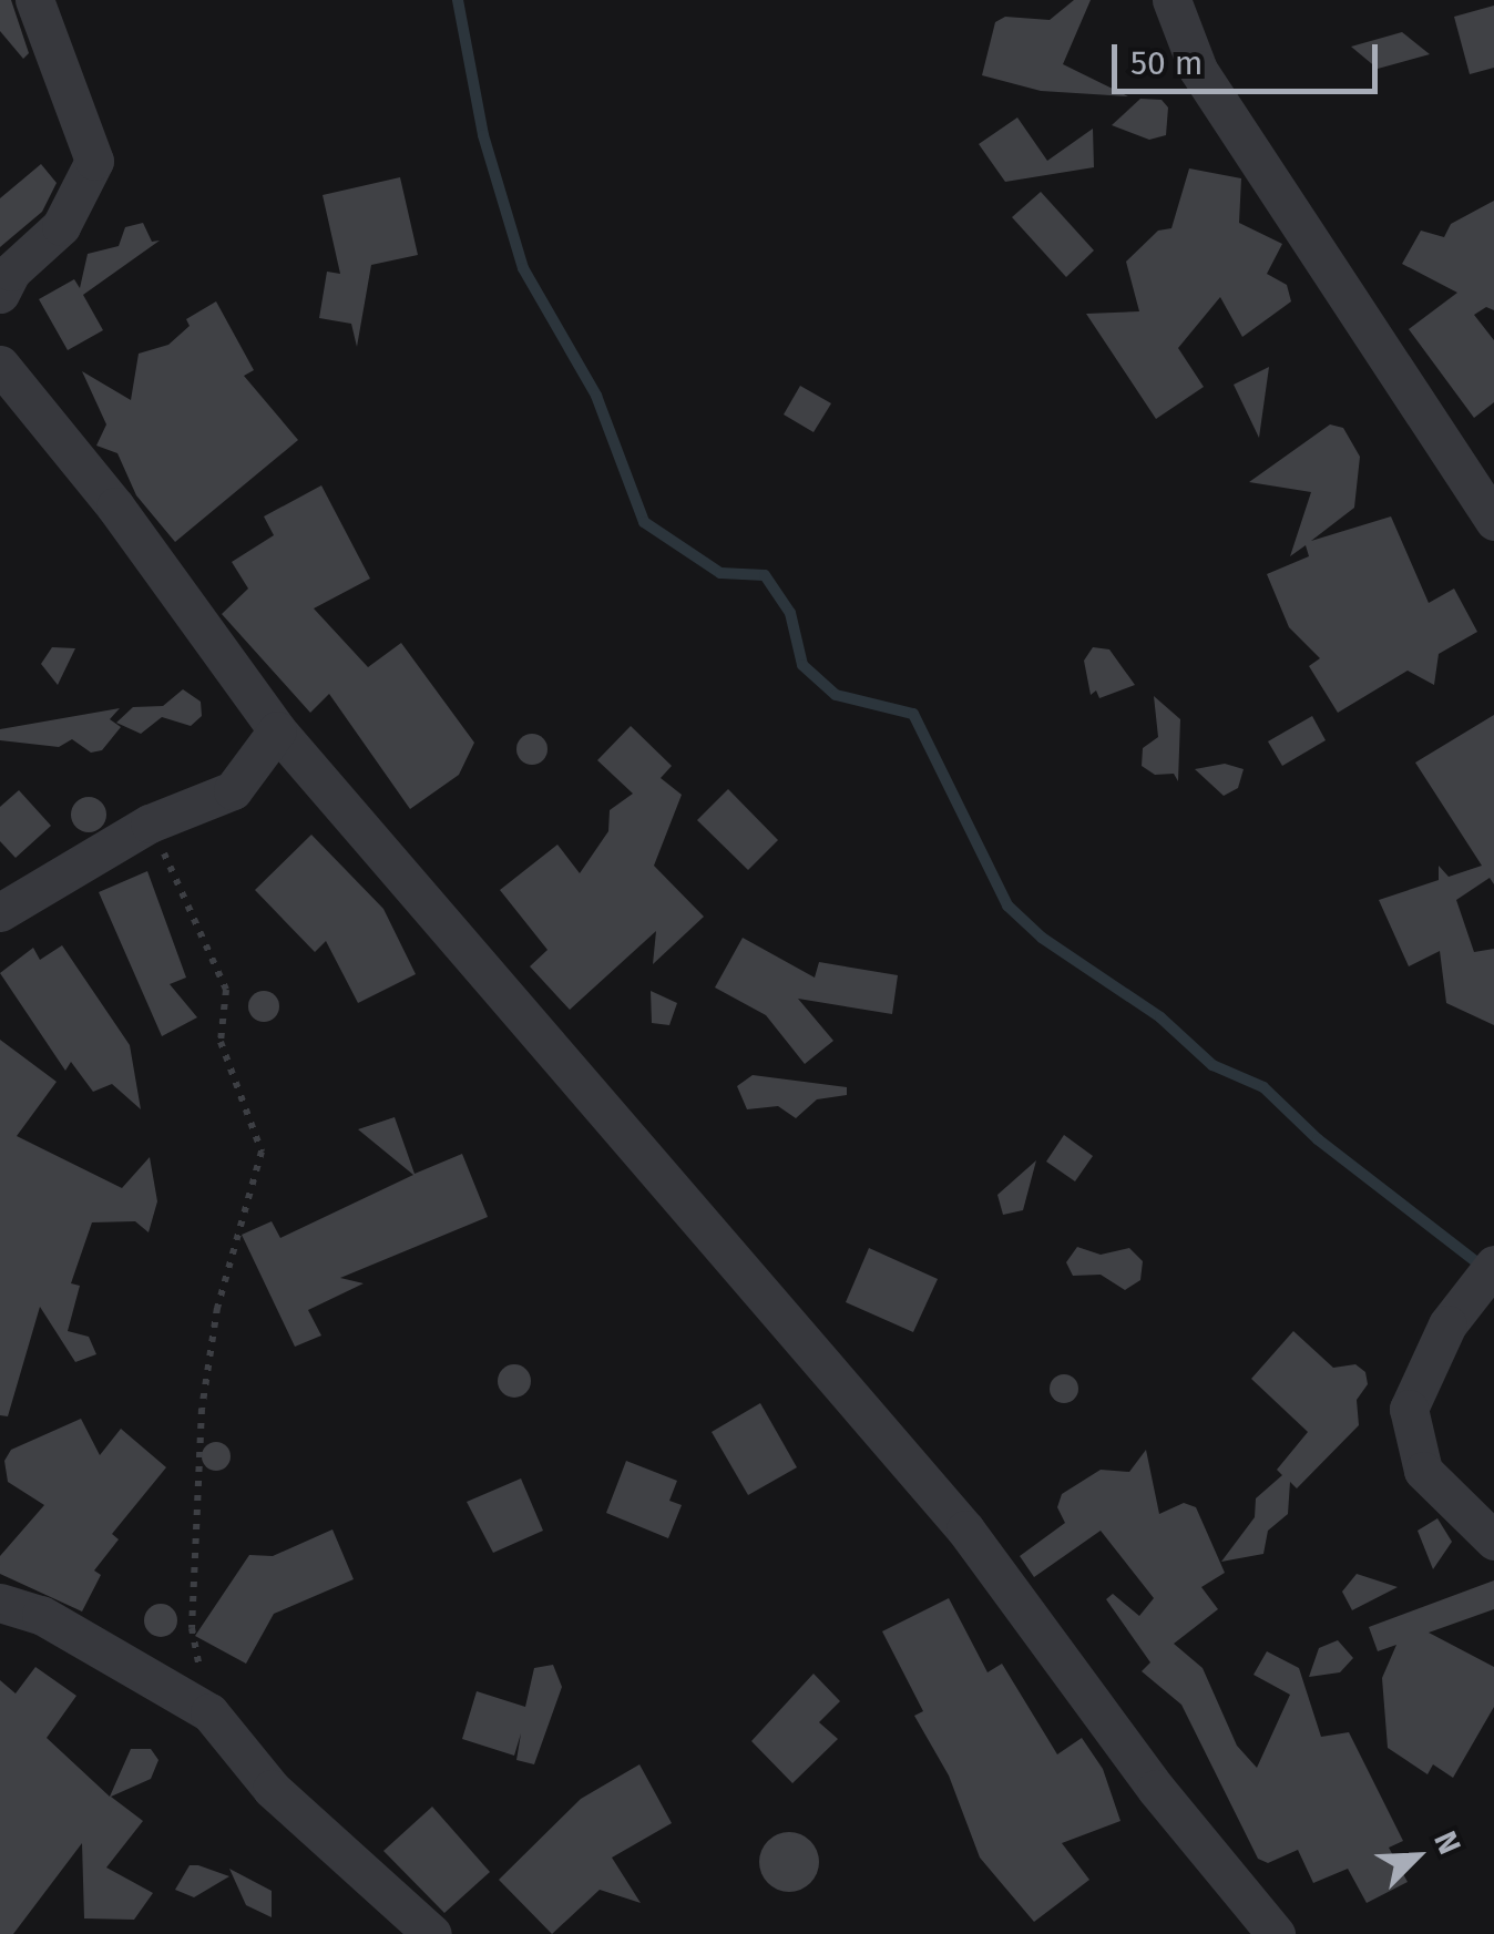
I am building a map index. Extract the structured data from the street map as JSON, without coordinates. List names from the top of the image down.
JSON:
{
  "scale_bar": "50 m",
  "north": "top right"
}
